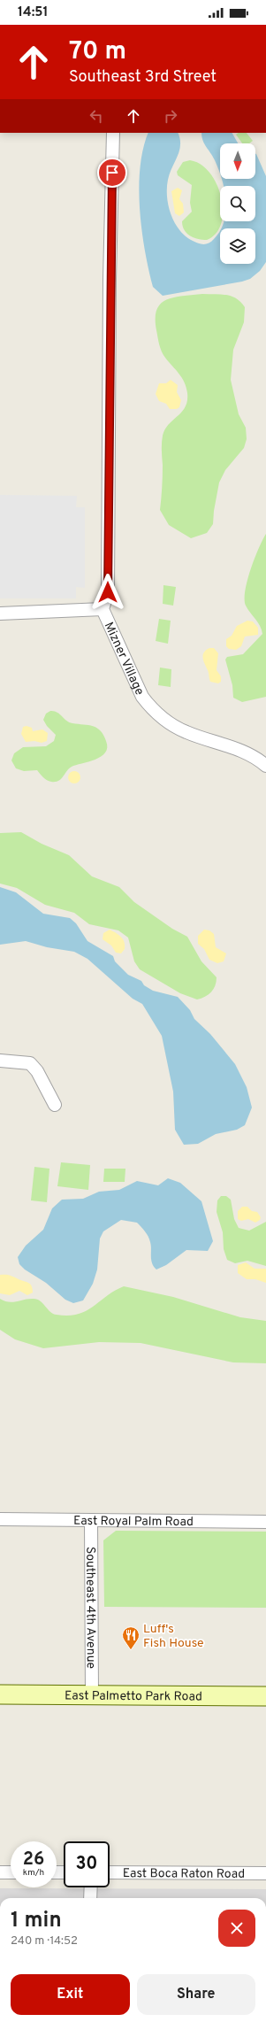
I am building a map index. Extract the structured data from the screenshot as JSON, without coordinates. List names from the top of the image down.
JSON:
{
  "streets": {
    "main road": ["East Palmetto Park Road"],
    "street": [
      "Mizner Village",
      "East Royal Palm Road",
      "Southeast 4th Avenue",
      "East Boca Raton Road"
    ]
  },
  "crossings": [
    ["East Royal Palm Road", "Southeast 4th Avenue"],
    ["Southeast 4th Avenue", "East Palmetto Park Road"]
  ],
  "places": {
    "restaurant": ["Luff's Fish House"]
  },
  "north": "bottom",
  "page": {
    "status": "14:51",
    "turn": ["70 m", "Southeast 3rd Street"],
    "speed": "26 km/h",
    "limit": "30",
    "heading": ["1 min", "240 m · 14:52"],
    "buttons": ["Exit", "Share"]
  }
}
